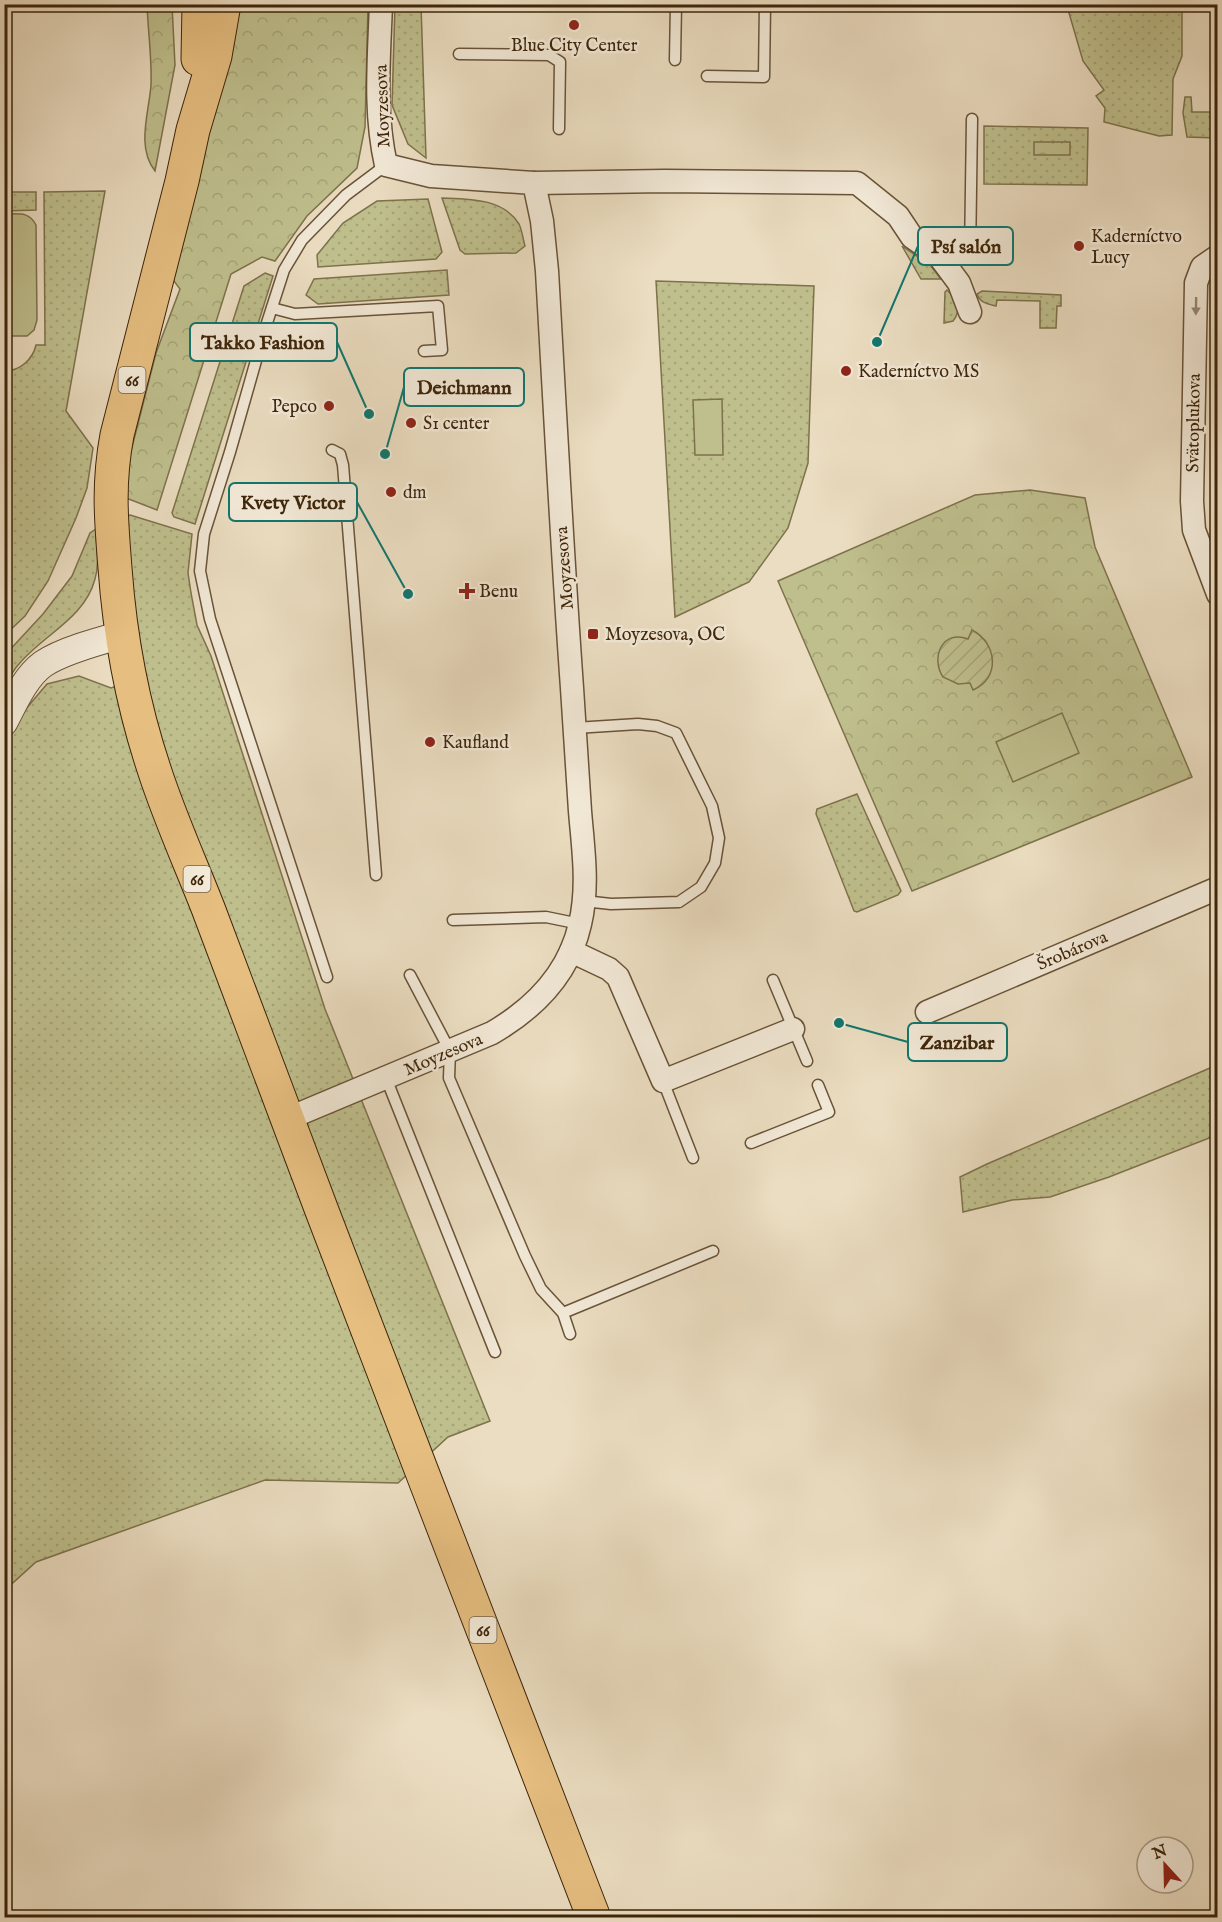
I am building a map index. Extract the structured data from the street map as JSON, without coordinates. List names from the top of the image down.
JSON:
{
  "streets": {
    "main road": ["66"],
    "street": ["Moyzesova", "Svätoplukova", "Šrobárova"]
  },
  "crossings": [
    ["Moyzesova", "66"]
  ],
  "one_way": ["Svätoplukova"],
  "places": {
    "other": [
      "Blue City Center",
      "Kaderníctvo Lucy",
      "Psí salón",
      "Kaderníctvo MS",
      "Pepco",
      "Takko Fashion",
      "S1 center",
      "Deichmann",
      "dm",
      "Kvety Victor",
      "Kaufland",
      "Zanzibar"
    ],
    "health": ["Benu"],
    "transit": ["Moyzesova, OC"]
  },
  "north": "top"
}
